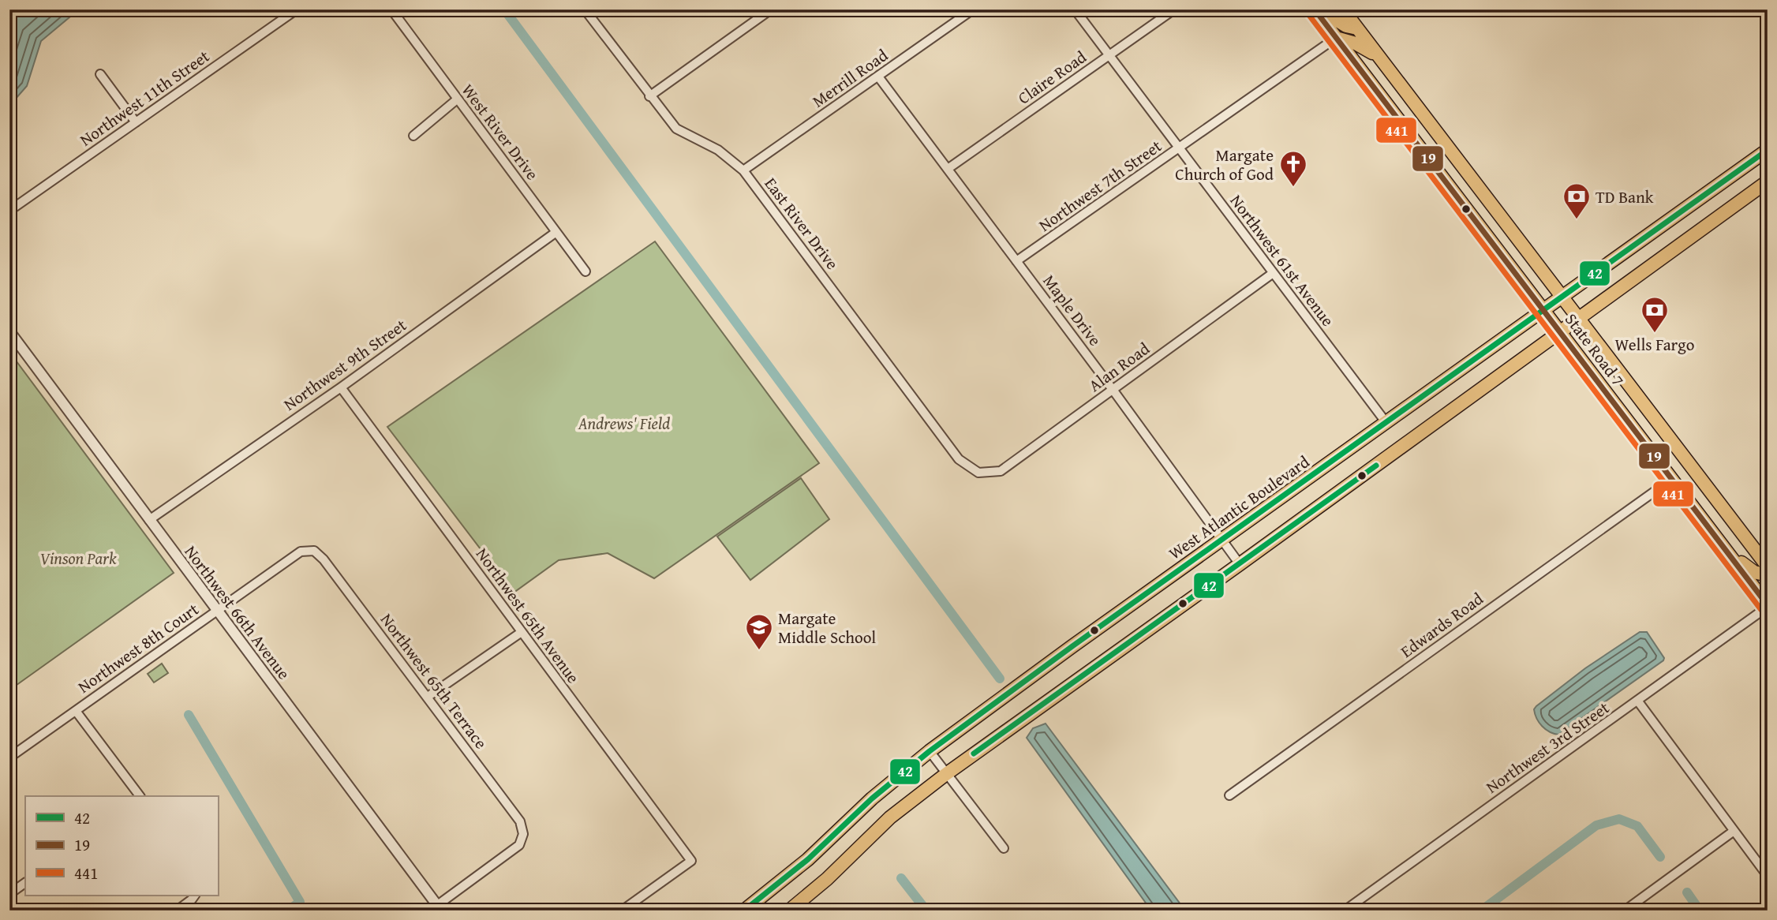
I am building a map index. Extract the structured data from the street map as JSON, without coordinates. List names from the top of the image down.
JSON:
{
  "streets": {
    "main road": ["State Road 7", "West Atlantic Boulevard"],
    "street": [
      "Claire Road",
      "Merrill Road",
      "Northwest 11th Street",
      "West River Drive",
      "Northwest 7th Street",
      "East River Drive",
      "Northwest 61st Avenue",
      "Maple Drive",
      "Northwest 9th Street",
      "Alan Road",
      "Northwest 66th Avenue",
      "Northwest 65th Avenue",
      "Edwards Road",
      "Northwest 8th Court",
      "Northwest 65th Terrace",
      "Northwest 3rd Street"
    ]
  },
  "crossings": [
    ["Claire Road", "Northwest 61st Avenue"],
    ["Claire Road", "Maple Drive"],
    ["Merrill Road", "East River Drive"],
    ["Merrill Road", "Maple Drive"],
    ["West River Drive", "Northwest 9th Street"],
    ["Northwest 7th Street", "Northwest 61st Avenue"],
    ["Northwest 7th Street", "Maple Drive"],
    ["Northwest 7th Street", "State Road 7"],
    ["East River Drive", "Alan Road"],
    ["Northwest 61st Avenue", "Alan Road"],
    ["Northwest 61st Avenue", "West Atlantic Boulevard"],
    ["Maple Drive", "Alan Road"],
    ["Maple Drive", "West Atlantic Boulevard"],
    ["State Road 7", "West Atlantic Boulevard"],
    ["State Road 7", "Edwards Road"],
    ["State Road 7", "Northwest 3rd Street"],
    ["Northwest 9th Street", "Northwest 66th Avenue"],
    ["Northwest 9th Street", "Northwest 65th Avenue"],
    ["Northwest 66th Avenue", "Northwest 8th Court"],
    ["Northwest 66th Avenue", "Northwest 65th Terrace"],
    ["Northwest 8th Court", "Northwest 65th Terrace"]
  ],
  "parks": ["Andrews' Field", "Vinson Park"],
  "places": {
    "church": ["Margate Church of God"],
    "bank": ["TD Bank", "Wells Fargo"],
    "school or university": ["Margate Middle School"]
  },
  "lines": ["transit line 19", "transit line 441", "transit line 42"],
  "legend": ["42", "19", "441"]
}
